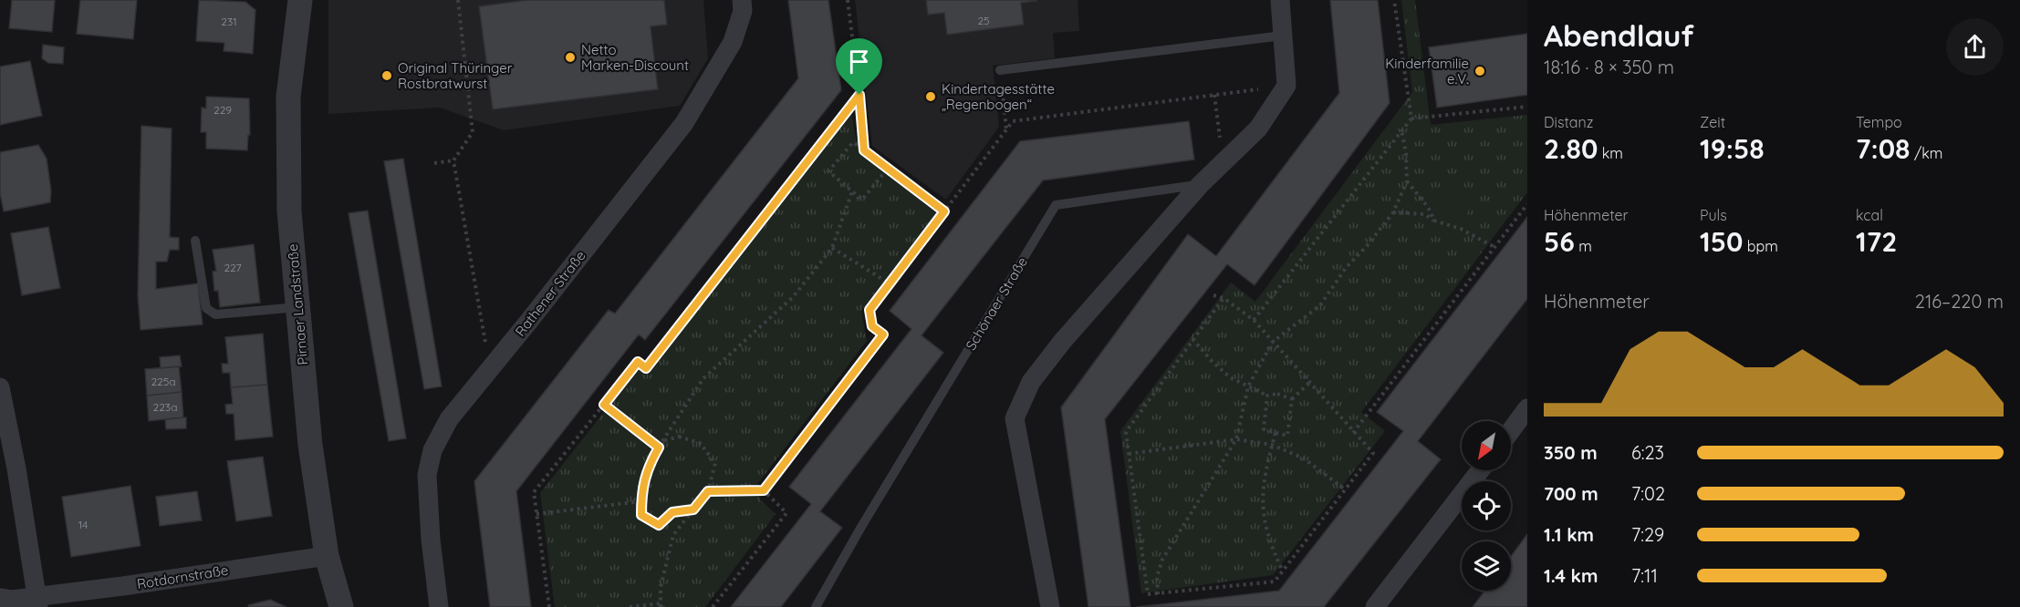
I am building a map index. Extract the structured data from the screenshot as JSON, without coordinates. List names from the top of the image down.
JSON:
{
  "streets": {
    "street": ["Rathener Straße", "Pirnaer Landstraße", "Rotdornstraße"],
    "lane": ["Schönaer Straße"]
  },
  "crossings": [
    ["Pirnaer Landstraße", "Rotdornstraße"]
  ],
  "places": [
    "Netto Marken-Discount",
    "Kinderfamilie e.V.",
    "Original Thüringer Rostbratwurst",
    "Kindertagesstätte „Regenbogen“"
  ],
  "house_numbers": [
    "25",
    "231",
    "229",
    "227",
    "225a",
    "223a",
    "14"
  ],
  "north": "bottom left",
  "page": {
    "heading": ["Abendlauf", "18:16 · 8 × 350 m"],
    "stats": [
      ["Distanz", "2.80 km"],
      ["Zeit", "19:58"],
      ["Tempo", "7:08 /km"],
      ["Höhenmeter", "56 m"],
      ["Puls", "150 bpm"],
      ["kcal", "172"]
    ],
    "chart": ["Höhenmeter", "216–220 m"],
    "list": [
      {
        "name": "350 m",
        "note": "6:23"
      },
      {
        "name": "700 m",
        "note": "7:02"
      },
      {
        "name": "1.1 km",
        "note": "7:29"
      },
      {
        "name": "1.4 km",
        "note": "7:11"
      }
    ]
  }
}
